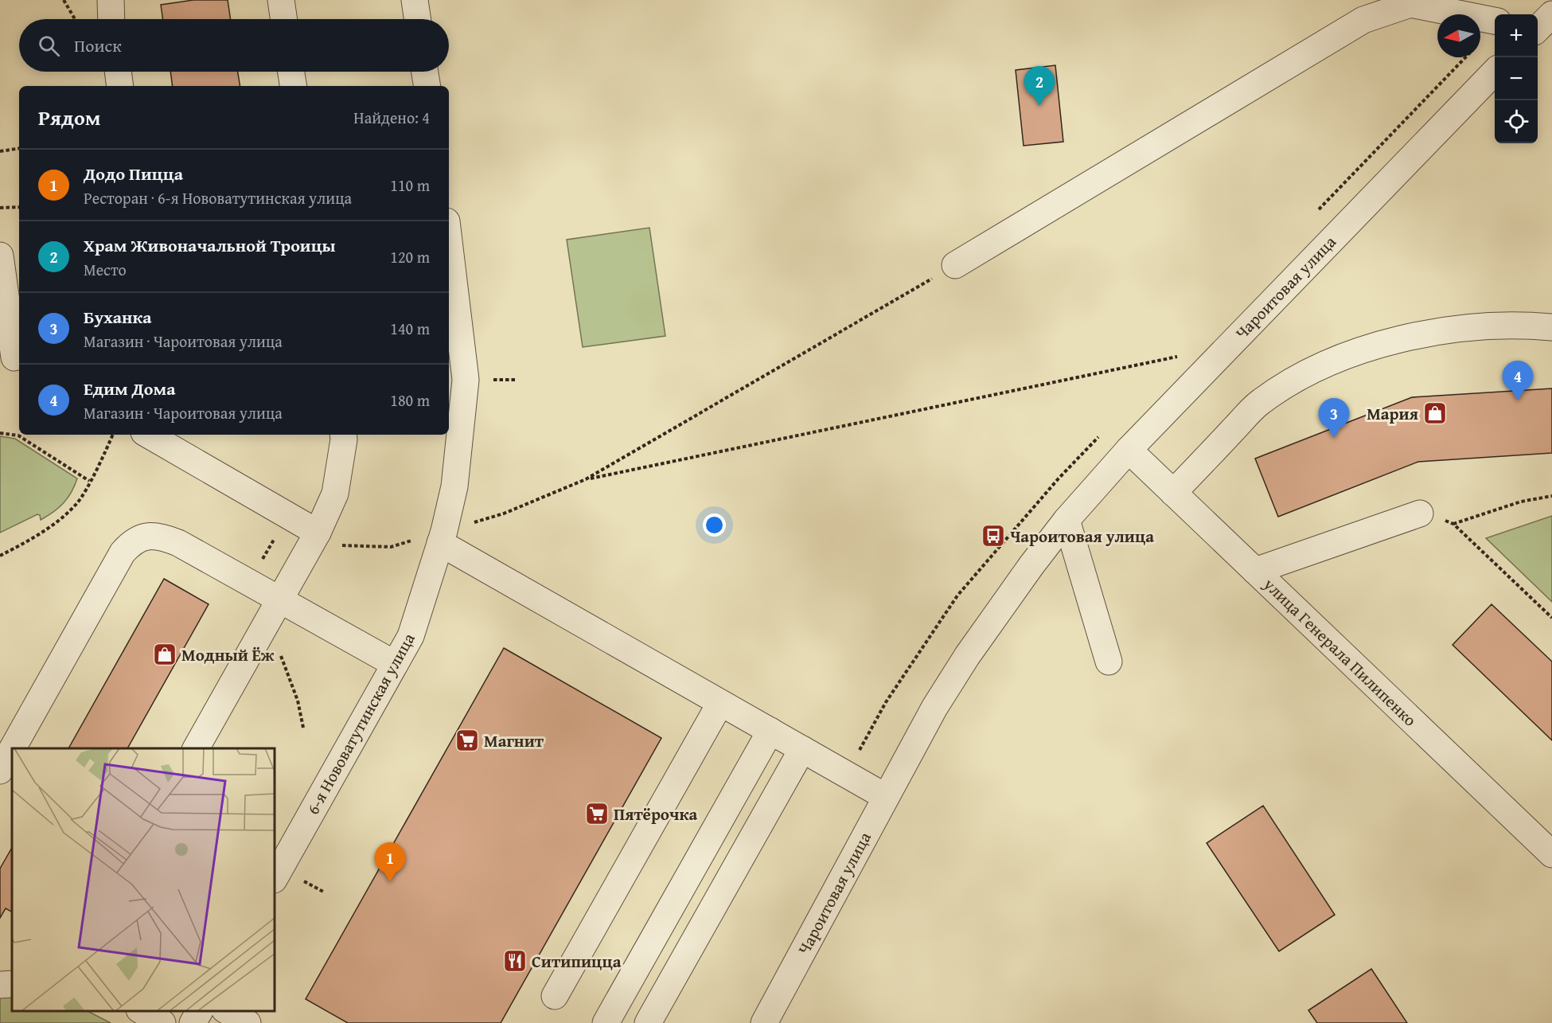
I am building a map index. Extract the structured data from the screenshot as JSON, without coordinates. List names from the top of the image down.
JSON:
{
  "streets": {
    "street": ["Чароитовая улица", "улица Генерала Пилипенко", "6-я Нововатутинская улица"]
  },
  "crossings": [
    ["Чароитовая улица", "улица Генерала Пилипенко"]
  ],
  "places": {
    "shop": ["Мария", "Модный Ёж"],
    "bus stop": ["Чароитовая улица"],
    "supermarket": ["Магнит", "Пятёрочка"],
    "restaurant": ["Ситипицца"]
  },
  "north": "left",
  "page": {
    "map_buttons": ["+", "−"],
    "search": "Поиск",
    "pins": [
      "2",
      "4",
      "3",
      "1"
    ],
    "heading": ["Рядом", "Найдено: 4"],
    "list": [
      {
        "mark": "1",
        "name": "Додо Пицца",
        "note": "Ресторан · 6-я Нововатутинская улица",
        "value": "110 m"
      },
      {
        "mark": "2",
        "name": "Храм Живоначальной Троицы",
        "note": "Место",
        "value": "120 m"
      },
      {
        "mark": "3",
        "name": "Буханка",
        "note": "Магазин · Чароитовая улица",
        "value": "140 m"
      },
      {
        "mark": "4",
        "name": "Едим Дома",
        "note": "Магазин · Чароитовая улица",
        "value": "180 m"
      }
    ]
  }
}
